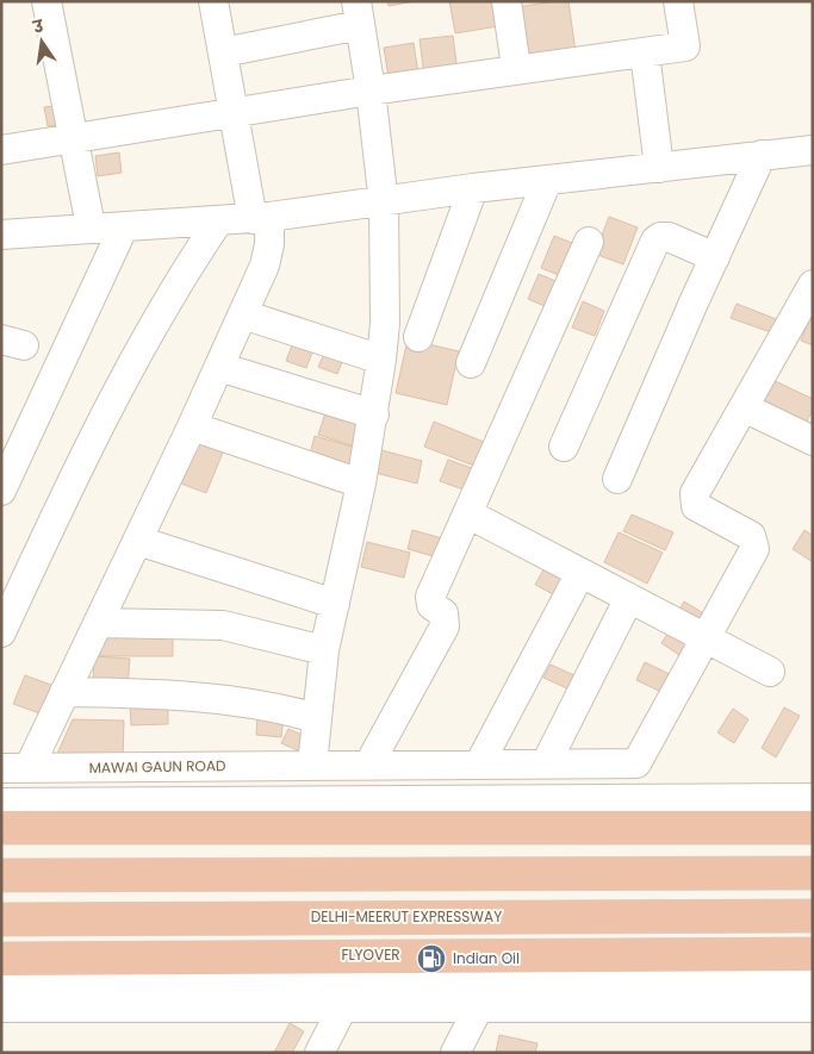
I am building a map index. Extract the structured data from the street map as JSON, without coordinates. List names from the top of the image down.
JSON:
{
  "streets": {
    "highway": ["DELHI-MEERUT EXPRESSWAY", "FLYOVER"],
    "street": ["MAWAI GAUN ROAD"]
  },
  "places": {
    "fuel station": ["Indian Oil"]
  },
  "north": "top"
}
